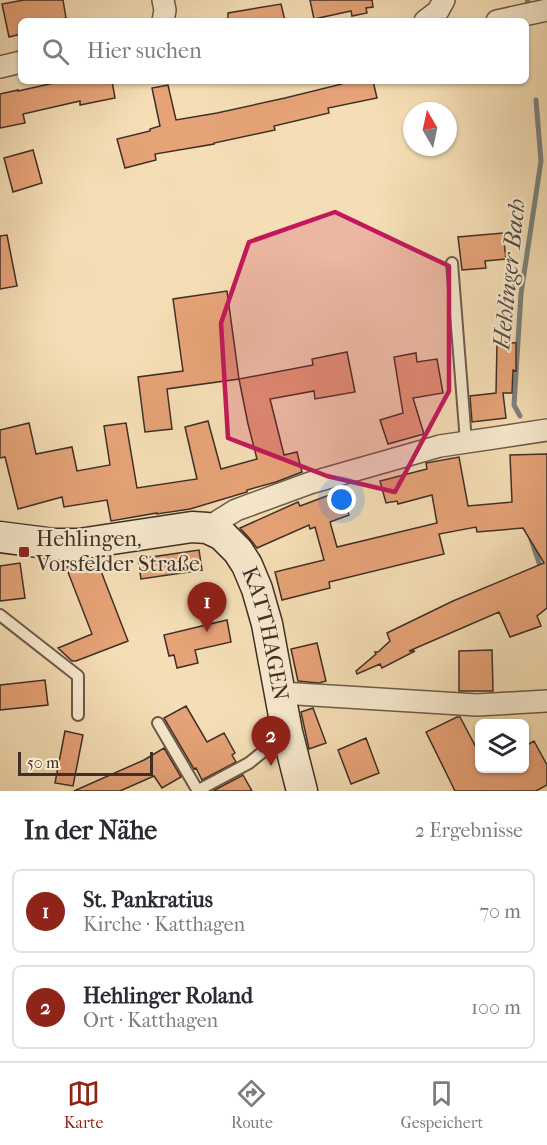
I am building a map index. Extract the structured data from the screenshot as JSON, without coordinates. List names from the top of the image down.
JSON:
{
  "streets": {
    "main road": ["KATTHAGEN"]
  },
  "water": ["Hehlinger Bach"],
  "places": {
    "transit": ["Hehlingen, Vorsfelder Straße"]
  },
  "scale_bar": "50 m",
  "north": "top",
  "page": {
    "search": "Hier suchen",
    "pins": ["1", "2"],
    "scale": "50 m",
    "heading": ["In der Nähe", "2 Ergebnisse"],
    "list": [
      {
        "mark": "1",
        "name": "St. Pankratius",
        "note": "Kirche · Katthagen",
        "value": "70 m"
      },
      {
        "mark": "2",
        "name": "Hehlinger Roland",
        "note": "Ort · Katthagen",
        "value": "100 m"
      }
    ],
    "nav": ["Karte", "Route", "Gespeichert"]
  }
}
